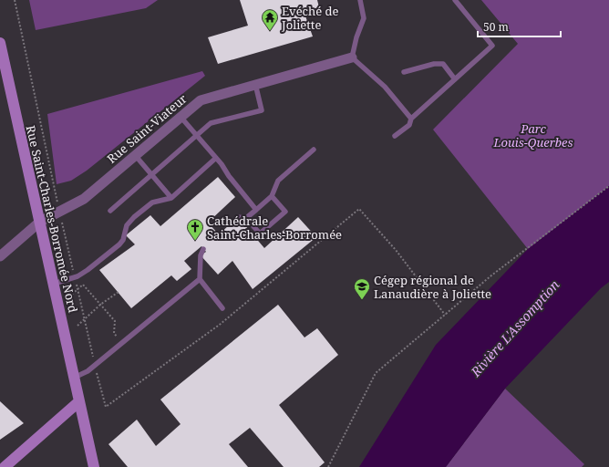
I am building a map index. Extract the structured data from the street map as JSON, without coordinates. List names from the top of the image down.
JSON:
{
  "streets": {
    "main road": ["Rue Saint-Charles-Borromée Nord"],
    "street": ["Rue Saint-Viateur"]
  },
  "crossings": [
    ["Rue Saint-Viateur", "Rue Saint-Charles-Borromée Nord"]
  ],
  "water": ["Rivière L'Assomption"],
  "parks": ["Parc Louis-Querbes"],
  "places": {
    "temple": ["Evéché de Joliette"],
    "church": ["Cathédrale Saint-Charles-Borromée"],
    "school or university": ["Cégep régional de Lanaudière à Joliette"]
  },
  "scale_bar": "50 m"
}
